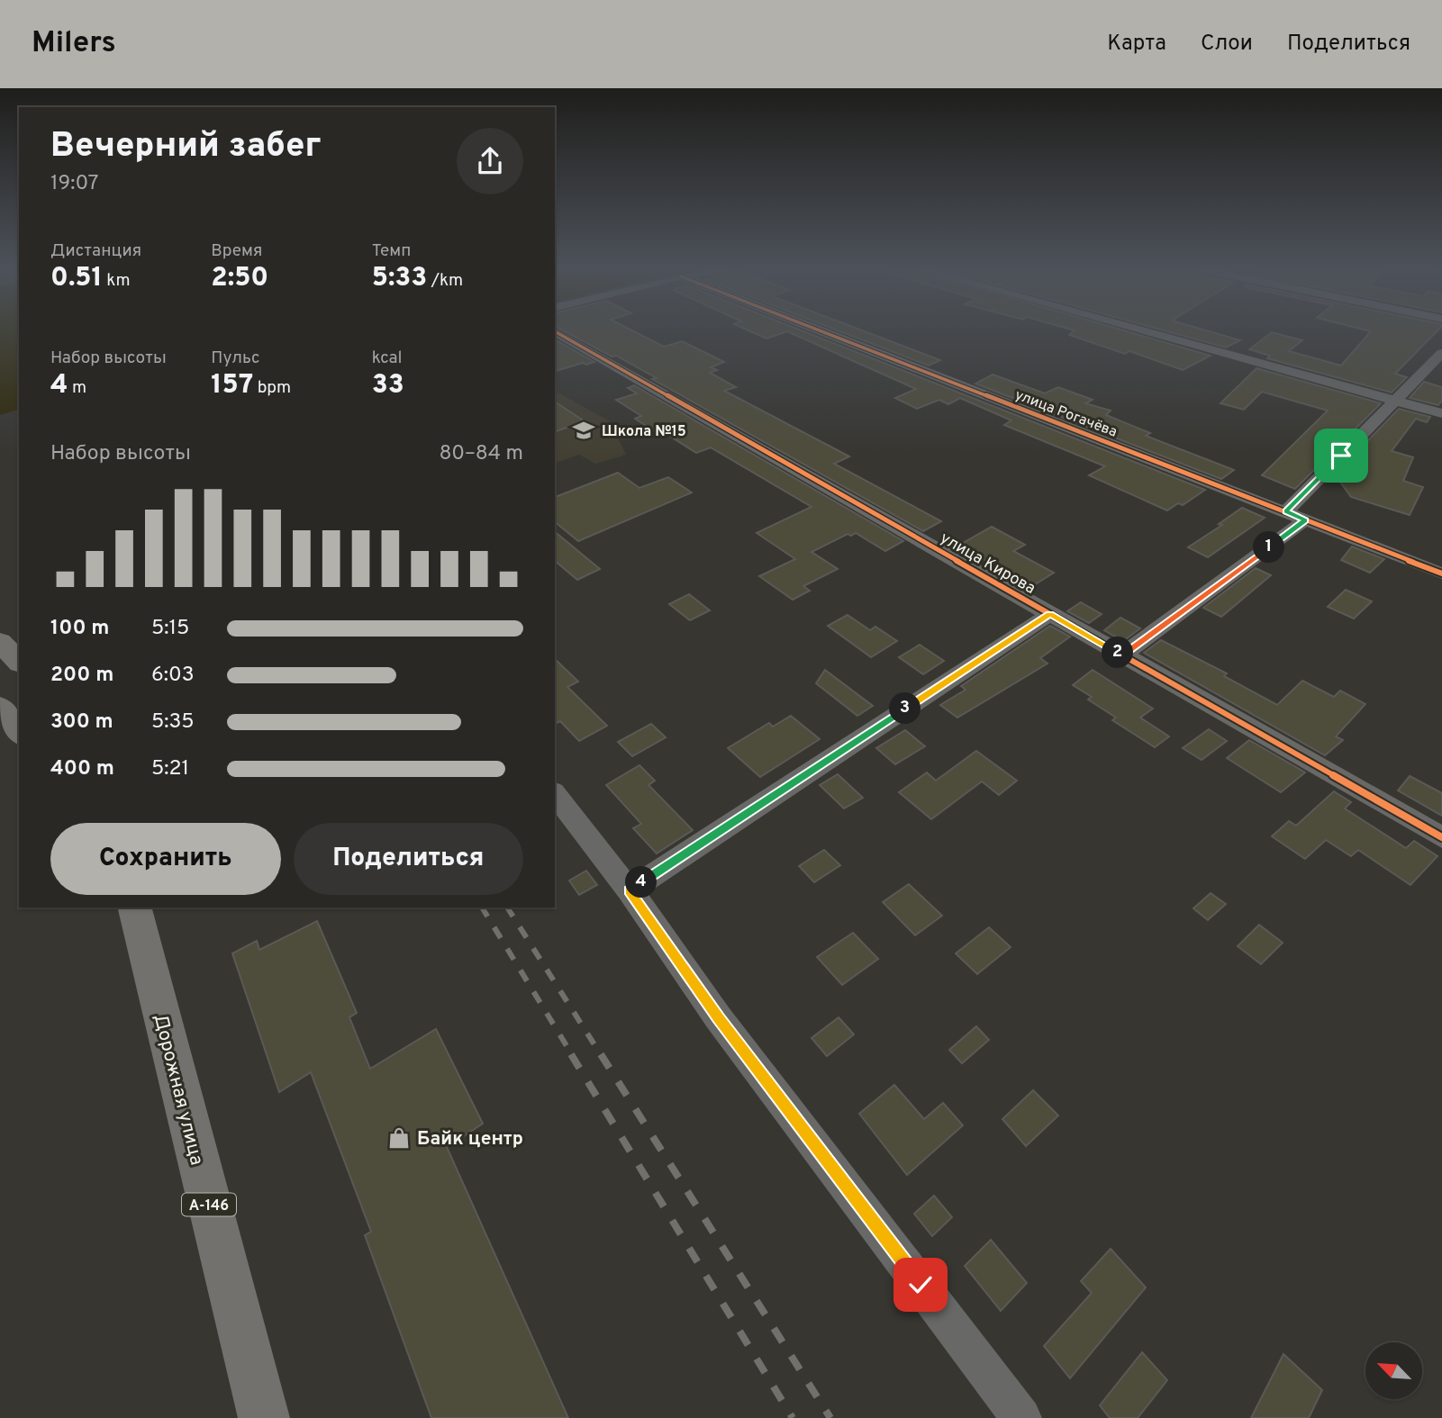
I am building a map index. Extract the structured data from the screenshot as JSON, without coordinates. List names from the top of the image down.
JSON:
{
  "streets": {
    "main road": ["Дорожная улица", "А-146"],
    "street": ["улица Рогачёва", "улица Кирова"]
  },
  "places": {
    "school or university": ["Школа №15"],
    "shop": ["Байк центр"]
  },
  "north": "top left",
  "page": {
    "header": "Milers",
    "nav": ["Карта", "Слои", "Поделиться"],
    "heading": ["Вечерний забег", "19:07"],
    "stats": [
      ["Дистанция", "0.51 km"],
      ["Время", "2:50"],
      ["Темп", "5:33 /km"],
      ["Набор высоты", "4 m"],
      ["Пульс", "157 bpm"],
      ["kcal", "33"]
    ],
    "chart": ["Набор высоты", "80–84 m"],
    "pins": [
      "1",
      "2",
      "3",
      "4"
    ],
    "list": [
      {
        "name": "100 m",
        "note": "5:15"
      },
      {
        "name": "200 m",
        "note": "6:03"
      },
      {
        "name": "300 m",
        "note": "5:35"
      },
      {
        "name": "400 m",
        "note": "5:21"
      }
    ],
    "buttons": ["Сохранить", "Поделиться"]
  }
}
